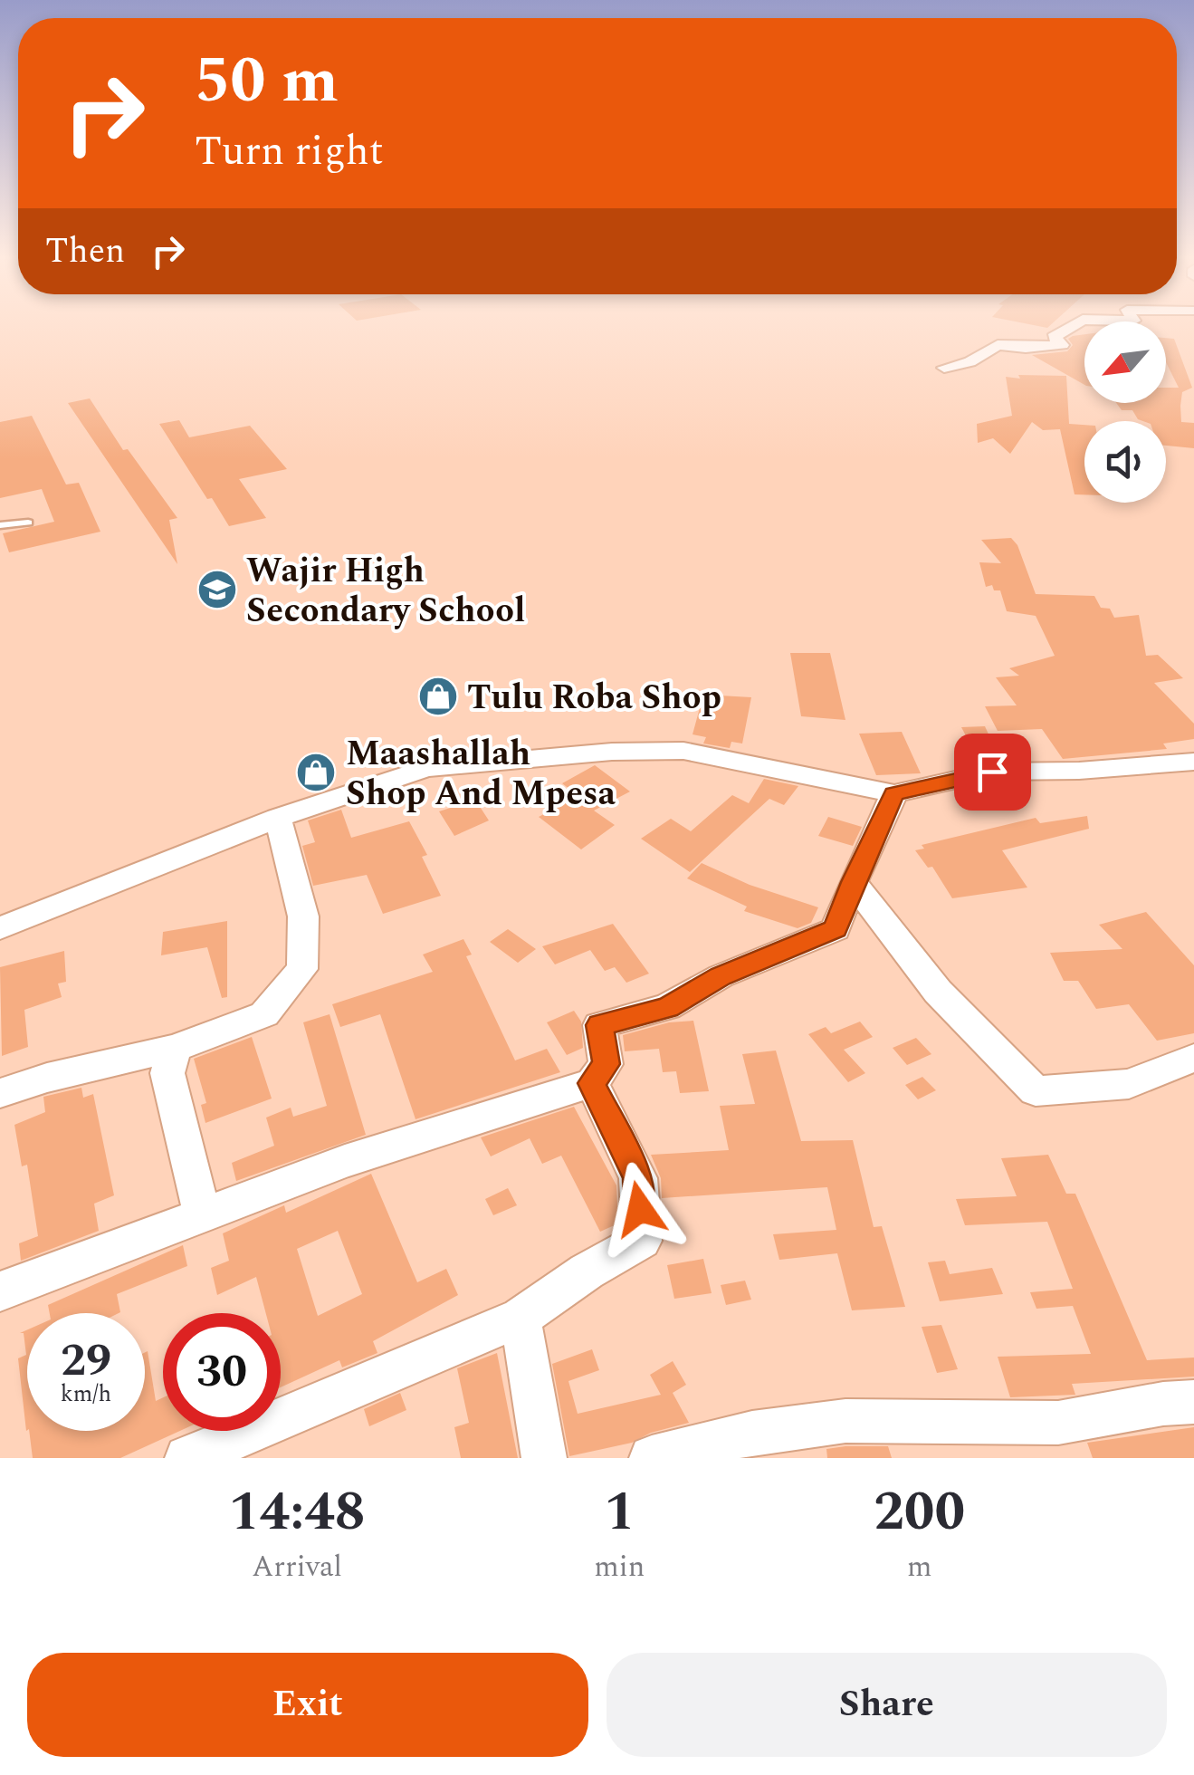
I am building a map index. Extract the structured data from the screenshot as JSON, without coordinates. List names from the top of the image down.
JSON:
{
  "places": {
    "school or university": ["Wajir High Secondary School"],
    "shop": ["Tulu Roba Shop", "Maashallah Shop And Mpesa"]
  },
  "north": "bottom left",
  "page": {
    "turn": ["50 m", "Turn right"],
    "then": "Then",
    "speed": "29 km/h",
    "limit": "30",
    "eta": [
      "14:48",
      "Arrival",
      "1",
      "min",
      "200",
      "m"
    ],
    "buttons": ["Exit", "Share"]
  }
}
